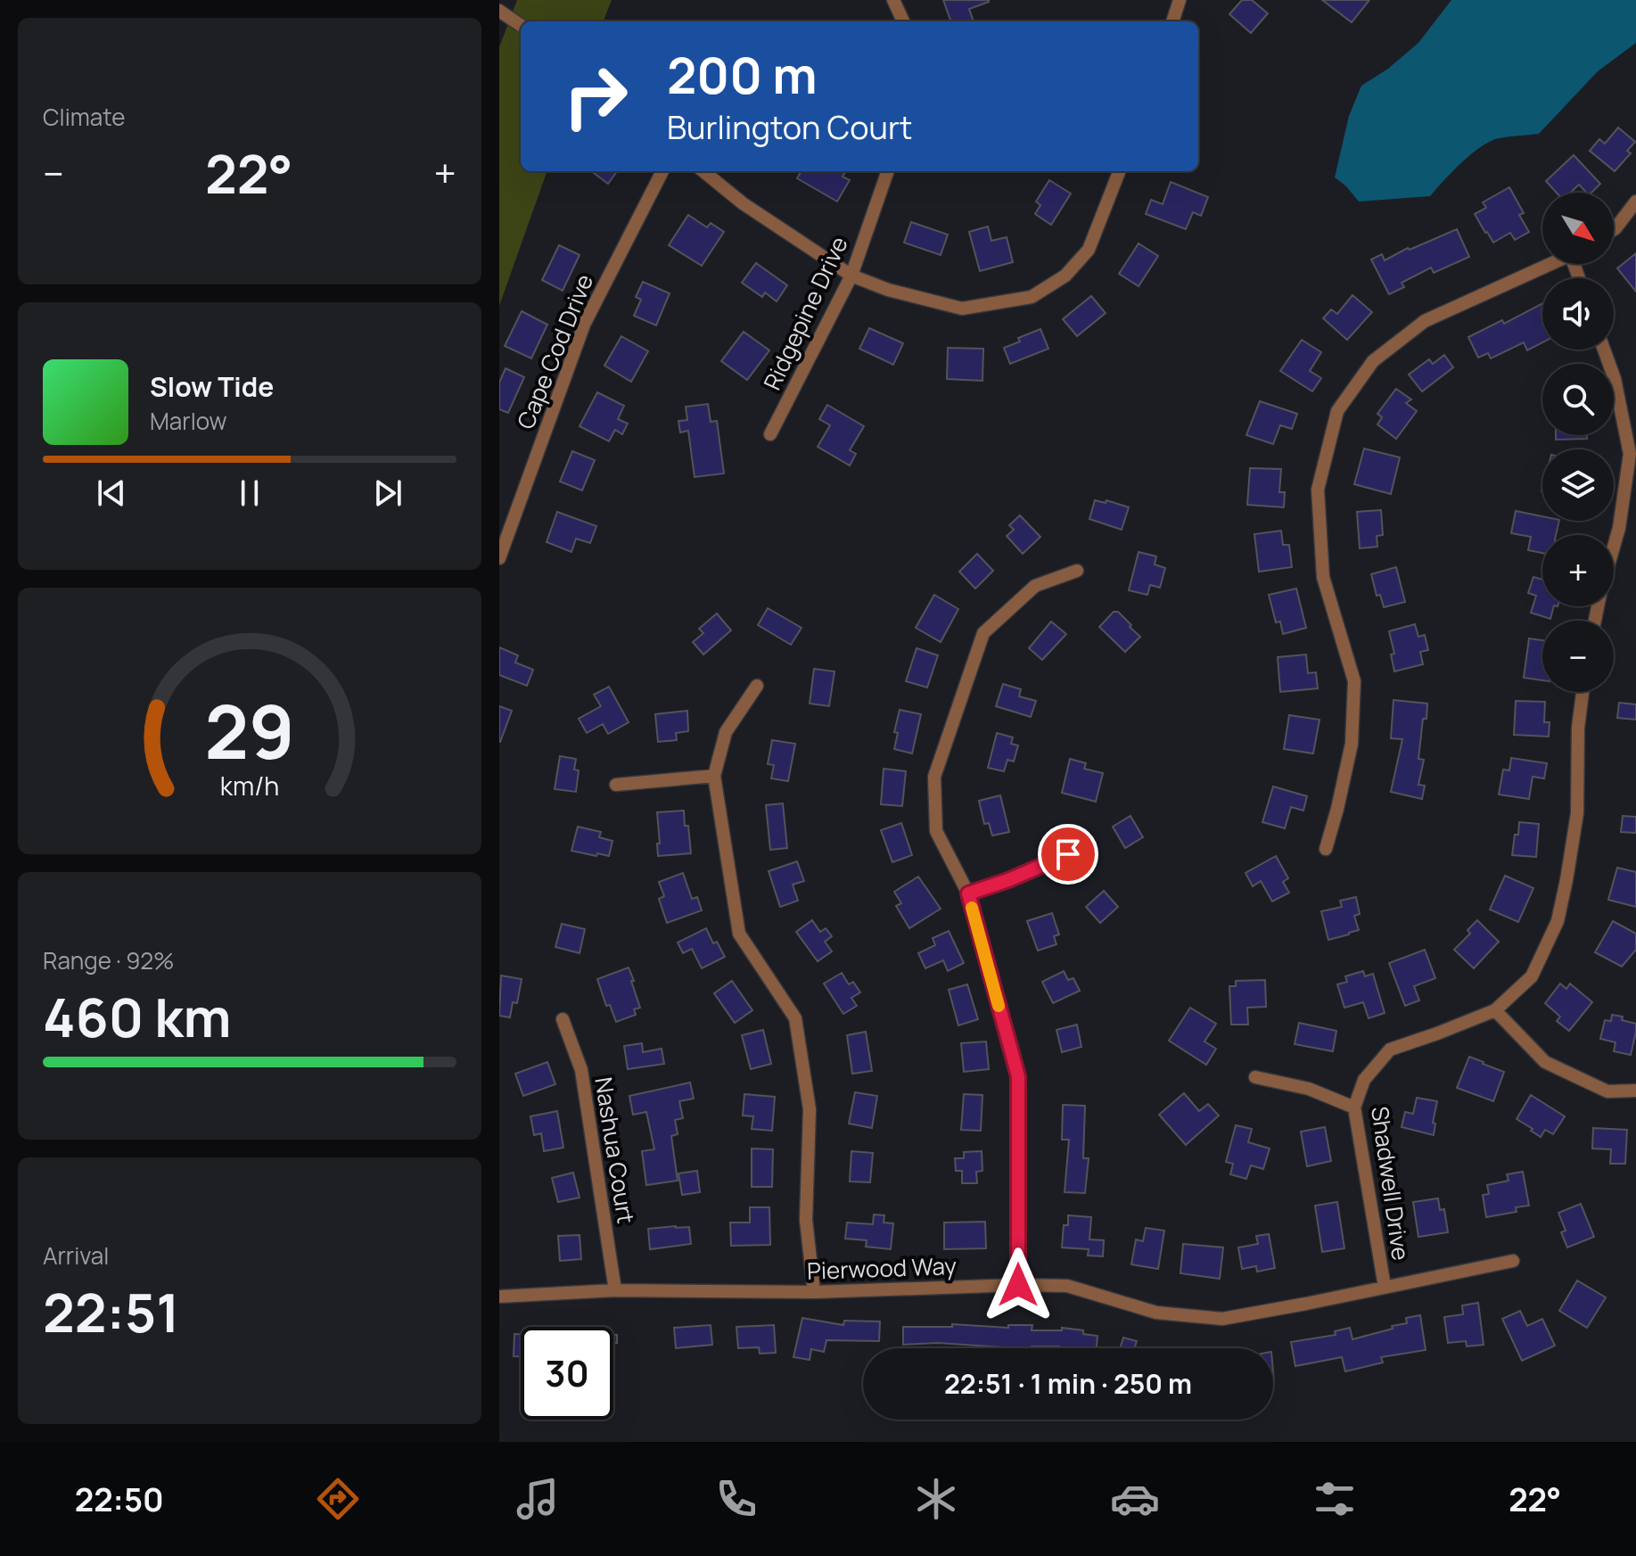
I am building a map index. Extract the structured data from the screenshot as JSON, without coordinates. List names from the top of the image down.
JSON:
{
  "streets": {
    "street": [
      "Ridgepine Drive",
      "Cape Cod Drive",
      "Nashua Court",
      "Shadwell Drive",
      "Pierwood Way"
    ]
  },
  "crossings": [
    ["Nashua Court", "Pierwood Way"],
    ["Shadwell Drive", "Pierwood Way"]
  ],
  "north": "bottom right",
  "page": {
    "tile": [
      "Climate",
      ["Range · 92%", "460 km"],
      ["Arrival", "22:51"]
    ],
    "turn": ["200 m", "Burlington Court"],
    "heat": ["−", "22°", "+"],
    "map_buttons": ["+", "−"],
    "song": ["Slow Tide", "Marlow"],
    "limit": "30",
    "trip": "22:51 · 1 min · 250 m",
    "tabs": ["22:50", "22°"],
    "gauge": ["29", "km/h"]
  }
}
